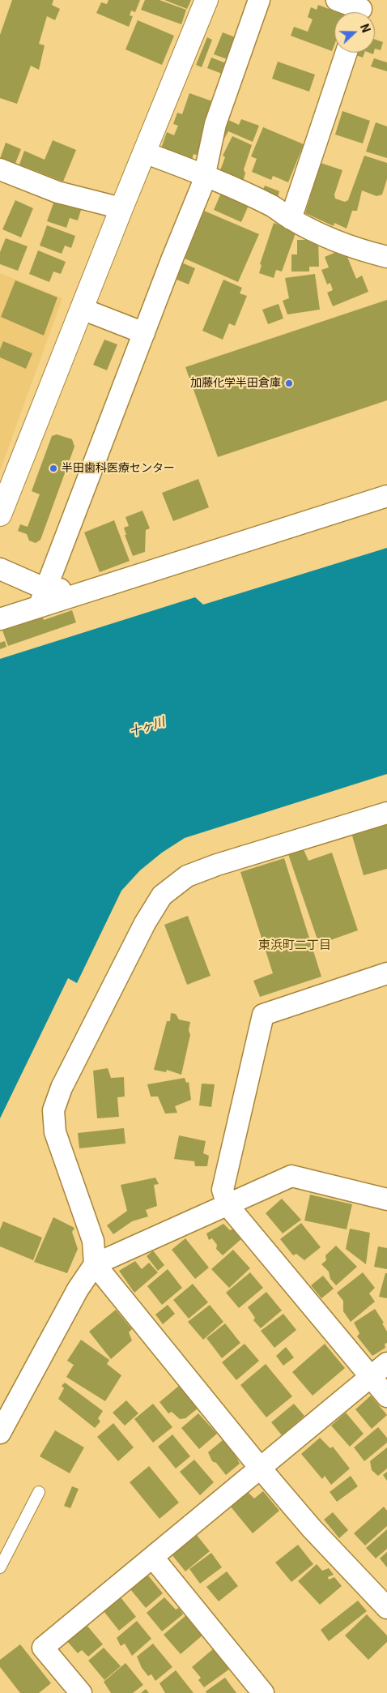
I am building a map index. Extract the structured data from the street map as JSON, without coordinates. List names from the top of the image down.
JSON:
{
  "districts": ["東浜町二丁目"],
  "water": ["十ヶ川"],
  "places": ["加藤化学半田倉庫", "半田歯科医療センター"],
  "north": "right"
}
